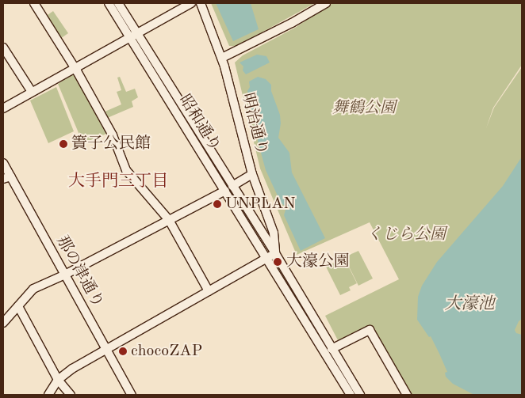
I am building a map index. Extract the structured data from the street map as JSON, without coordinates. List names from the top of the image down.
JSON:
{
  "streets": {
    "street": ["昭和通り", "明治通り", "那の津通り"]
  },
  "crossings": [
    ["昭和通り", "明治通り"]
  ],
  "districts": ["大手門三丁目"],
  "water": ["大濠池"],
  "parks": ["舞鶴公園", "くじら公園"],
  "places": [
    "簀子公民館",
    "UNPLAN",
    "大濠公園",
    "chocoZAP"
  ]
}
